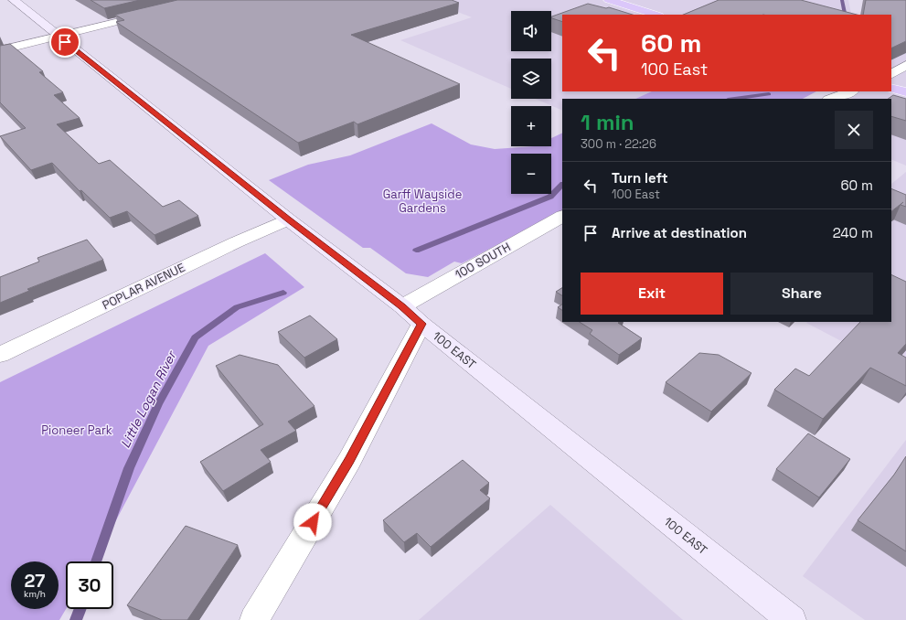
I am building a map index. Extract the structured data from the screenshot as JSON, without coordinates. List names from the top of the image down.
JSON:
{
  "streets": {
    "main road": ["100 EAST"],
    "street": ["100 SOUTH", "POPLAR AVENUE"]
  },
  "crossings": [
    ["100 SOUTH", "100 EAST"],
    ["POPLAR AVENUE", "100 EAST"]
  ],
  "water": ["Little Logan River"],
  "parks": ["Garff Wayside Gardens", "Pioneer Park"],
  "page": {
    "map_buttons": ["+", "−"],
    "turn": ["60 m", "100 East"],
    "heading": ["1 min", "300 m · 22:26"],
    "list": [
      {
        "name": "Turn left",
        "note": "100 East",
        "value": "60 m"
      },
      {
        "name": "Arrive at destination",
        "value": "240 m"
      }
    ],
    "buttons": ["Exit", "Share"],
    "speed": "27 km/h",
    "limit": "30"
  }
}
